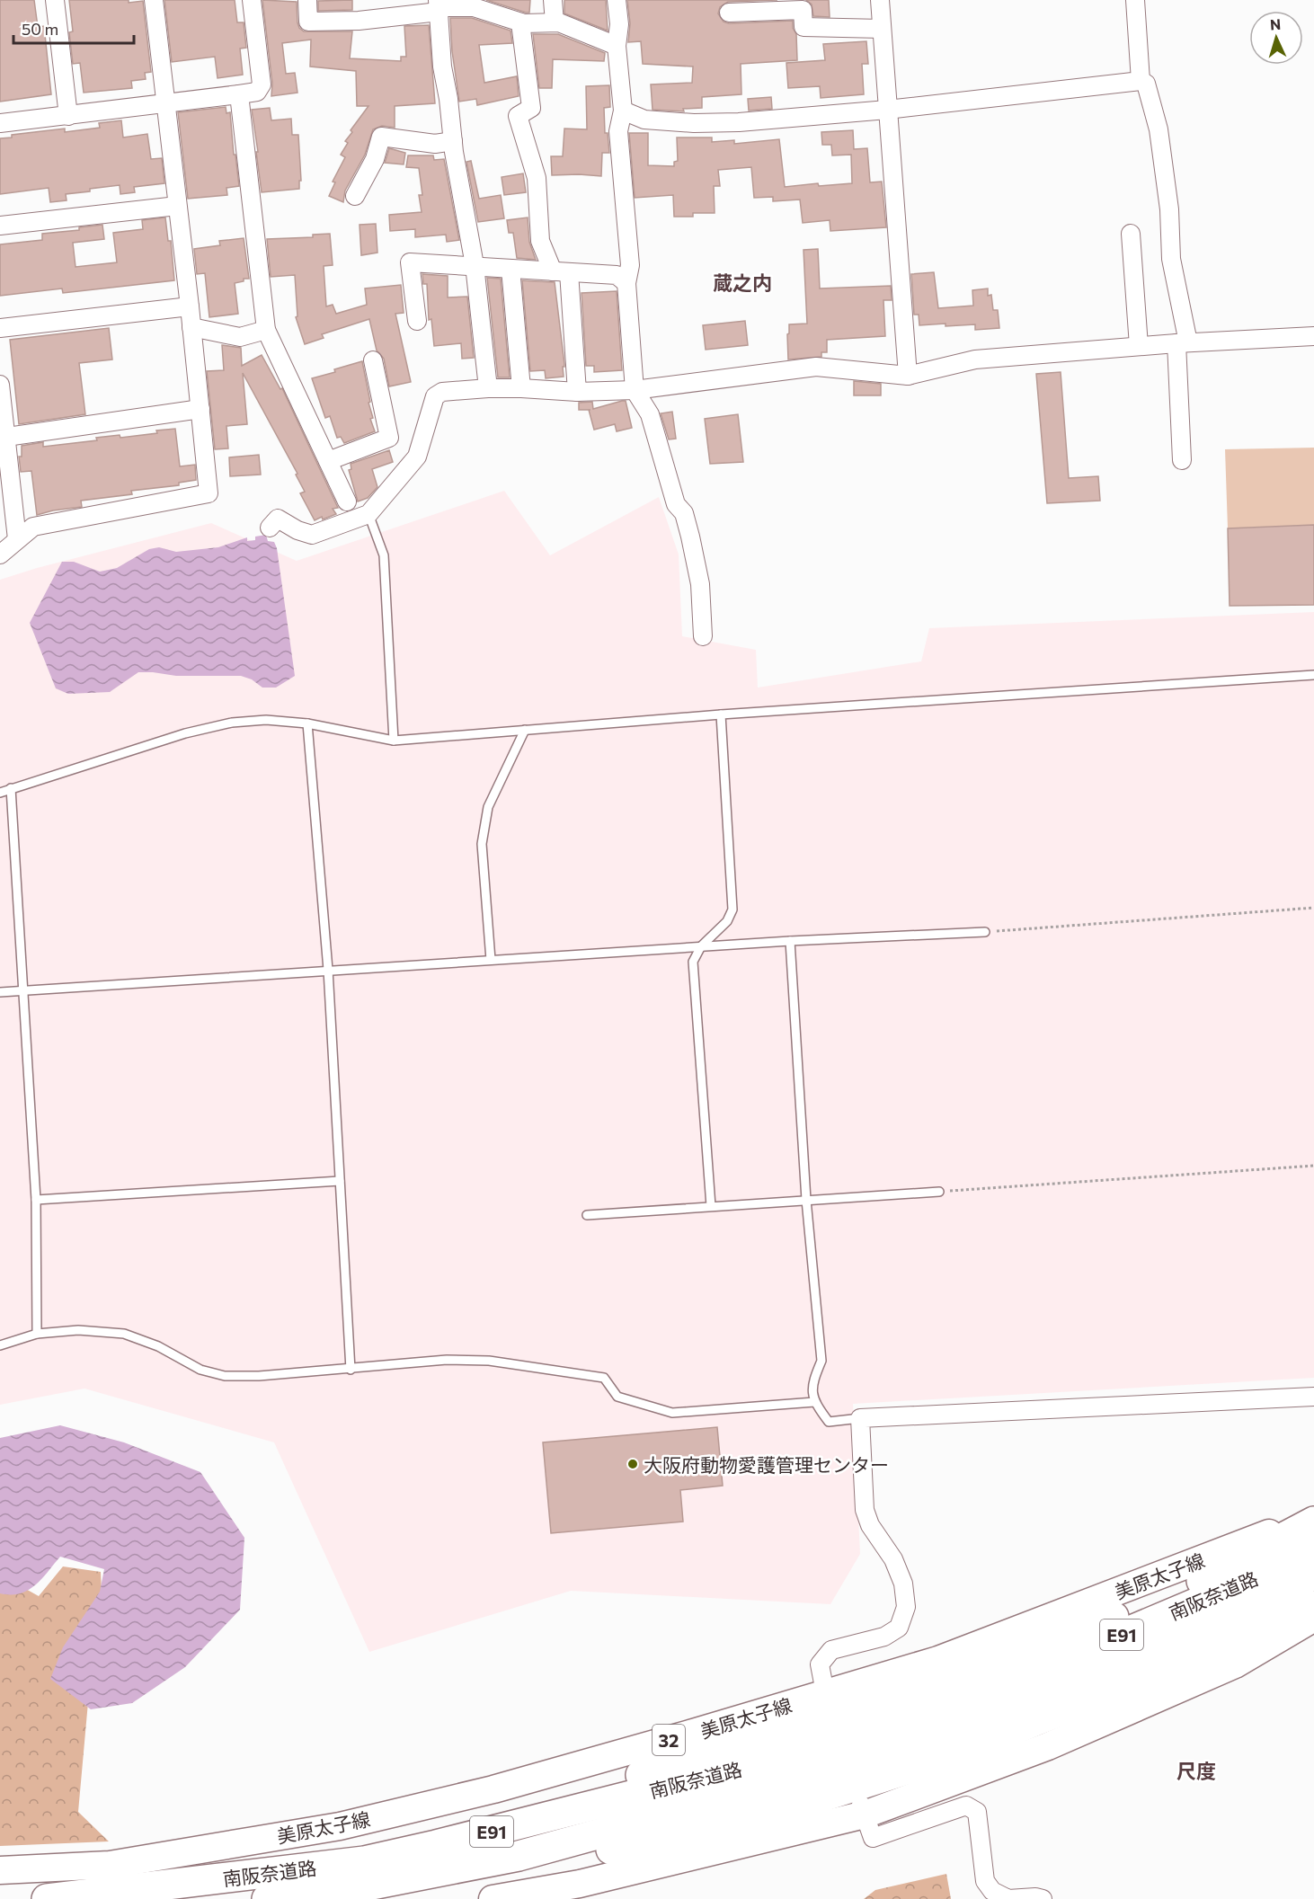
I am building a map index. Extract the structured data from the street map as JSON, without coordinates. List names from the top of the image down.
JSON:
{
  "streets": {
    "highway": ["南阪奈道路", "E91"],
    "main road": ["美原太子線", "32"]
  },
  "districts": ["蔵之内", "尺度"],
  "places": ["大阪府動物愛護管理センター"],
  "scale_bar": "50 m",
  "north": "top"
}
